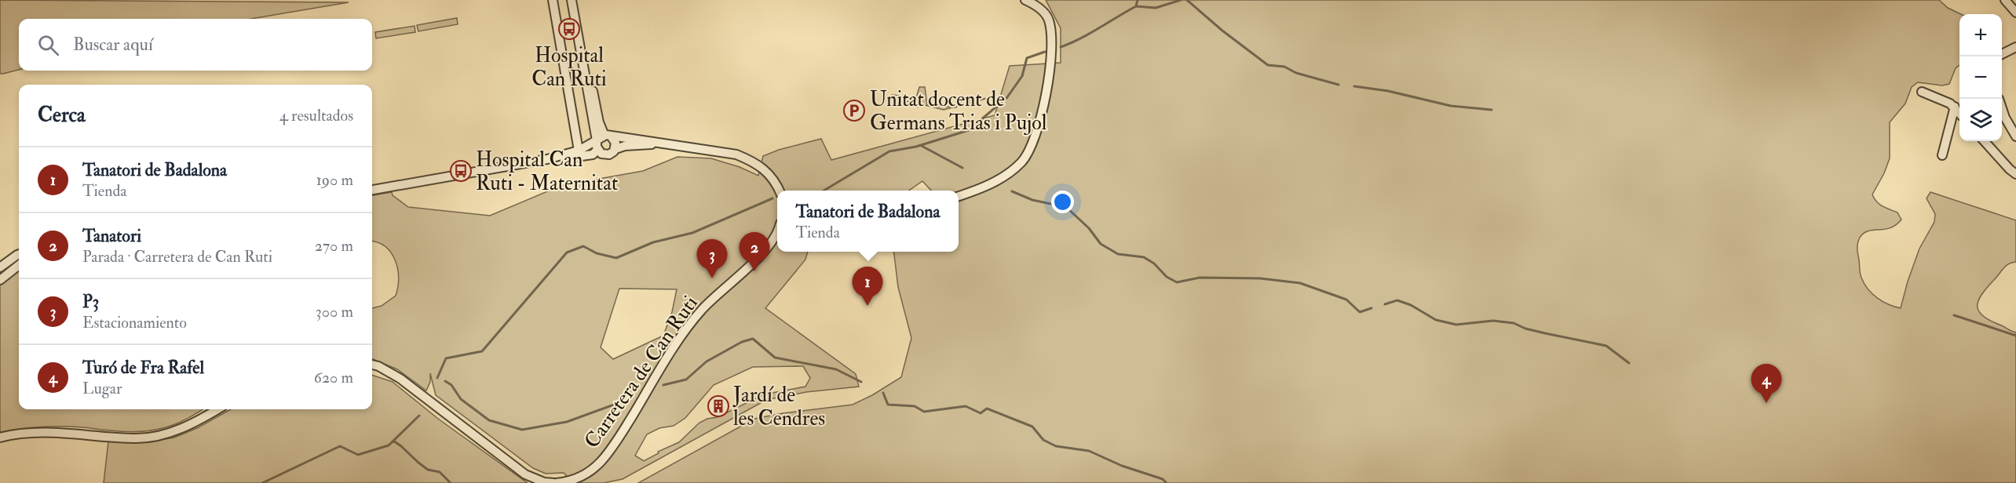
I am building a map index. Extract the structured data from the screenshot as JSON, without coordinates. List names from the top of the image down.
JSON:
{
  "streets": {
    "street": ["Carretera de Can Ruti"]
  },
  "places": {
    "bus stop": ["Hospital Can Ruti", "Hospital Can Ruti - Maternitat"],
    "parking": ["Unitat docent de Germans Trias i Pujol"],
    "building": ["Jardí de les Cendres"]
  },
  "page": {
    "map_buttons": ["+", "−"],
    "search": "Buscar aquí",
    "heading": ["Cerca", "4 resultados"],
    "list": [
      {
        "mark": "1",
        "name": "Tanatori de Badalona",
        "note": "Tienda",
        "value": "190 m"
      },
      {
        "mark": "2",
        "name": "Tanatori",
        "note": "Parada · Carretera de Can Ruti",
        "value": "270 m"
      },
      {
        "mark": "3",
        "name": "P3",
        "note": "Estacionamiento",
        "value": "300 m"
      },
      {
        "mark": "4",
        "name": "Turó de Fra Rafel",
        "note": "Lugar",
        "value": "620 m"
      }
    ],
    "popup": ["Tanatori de Badalona", "Tienda"],
    "pins": [
      "2",
      "3",
      "1",
      "4"
    ]
  }
}
